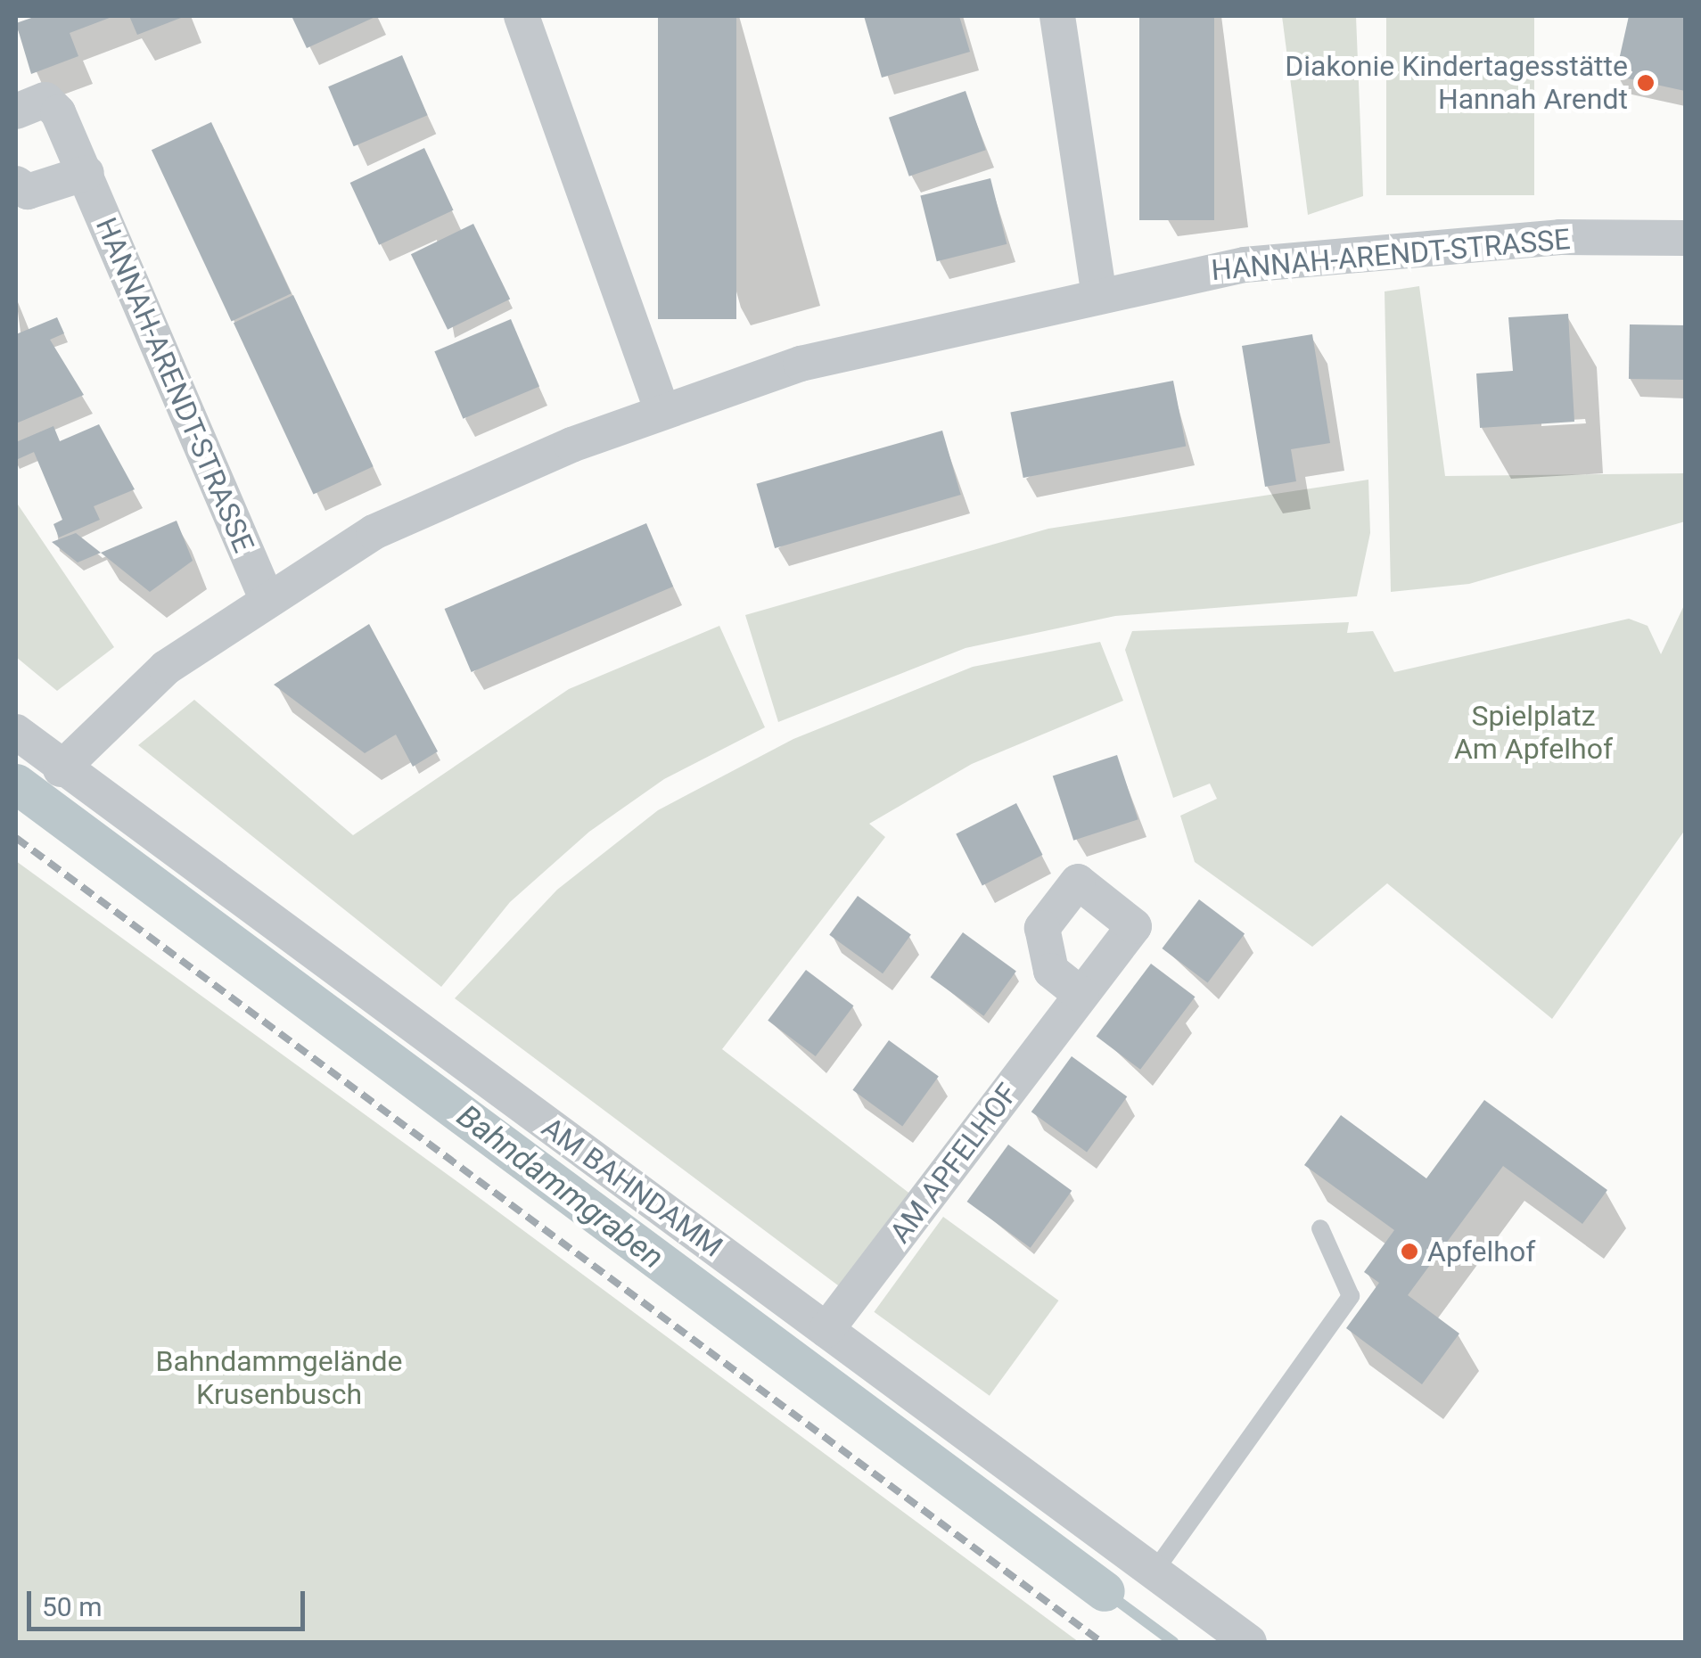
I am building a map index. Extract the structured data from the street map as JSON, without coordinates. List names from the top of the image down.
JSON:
{
  "streets": {
    "street": ["HANNAH-ARENDT-STRASSE", "AM APFELHOF", "AM BAHNDAMM"]
  },
  "crossings": [
    ["HANNAH-ARENDT-STRASSE", "AM BAHNDAMM"],
    ["AM APFELHOF", "AM BAHNDAMM"]
  ],
  "water": ["Bahndammgraben"],
  "parks": ["Spielplatz Am Apfelhof", "Bahndammgelände Krusenbusch"],
  "places": ["Diakonie Kindertagesstätte Hannah Arendt", "Apfelhof"],
  "scale_bar": "50 m"
}
